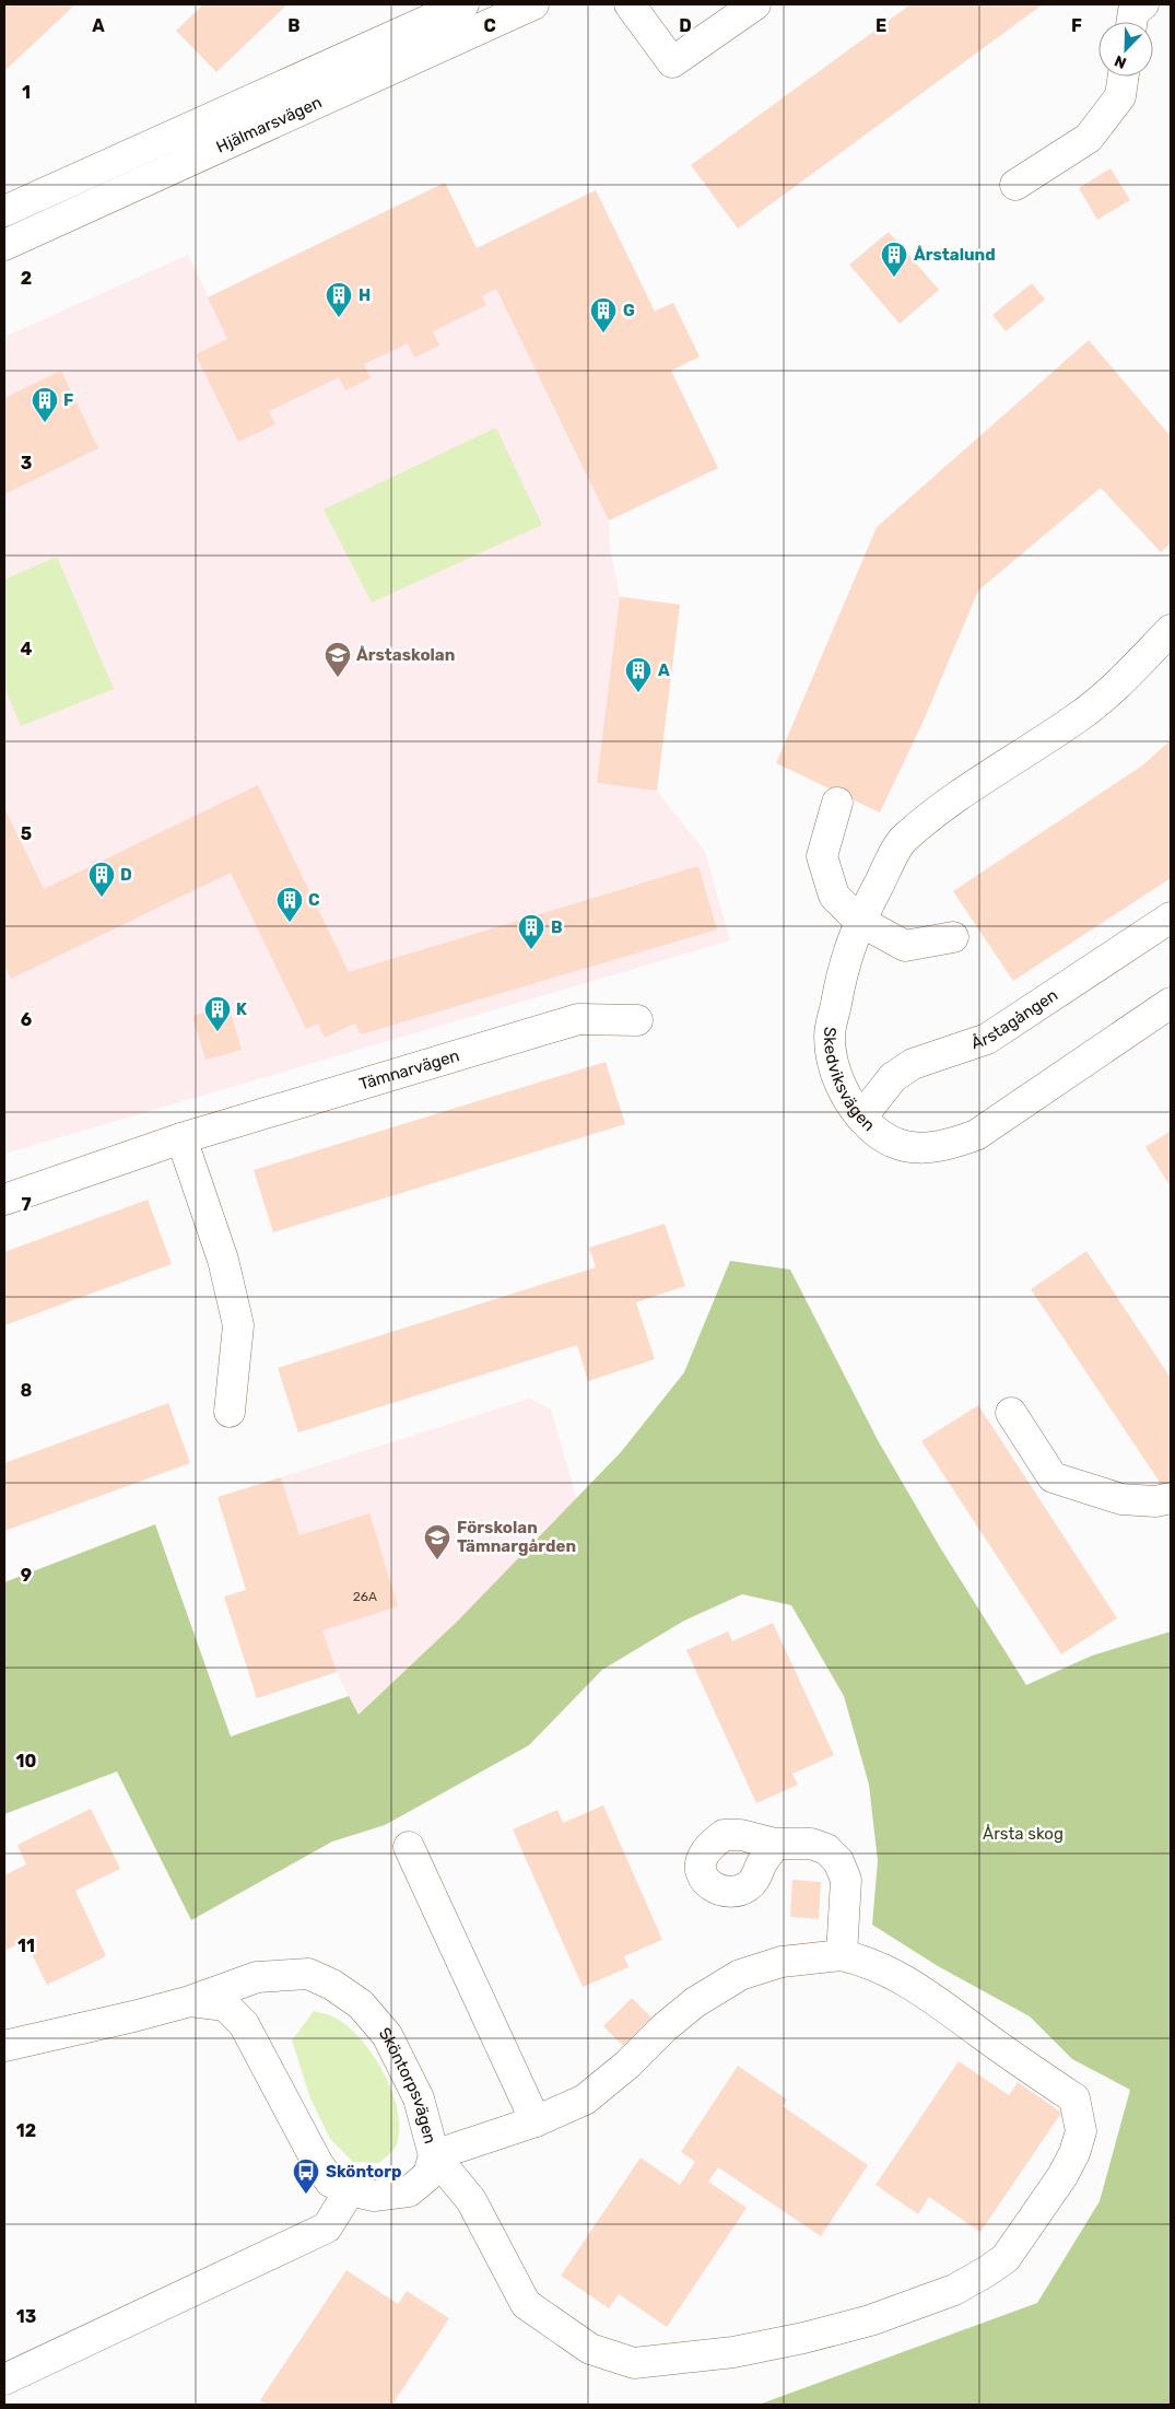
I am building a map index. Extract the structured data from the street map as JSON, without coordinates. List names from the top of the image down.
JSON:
{
  "streets": {
    "street": [
      "Hjälmarsvägen",
      "Årstagången",
      "Tämnarvägen",
      "Skedviksvägen",
      "Sköntorpsvägen"
    ]
  },
  "crossings": [
    ["Årstagången", "Skedviksvägen"]
  ],
  "parks": ["Årsta skog"],
  "places": {
    "building": [
      "Årstalund",
      "H",
      "G",
      "F",
      "A",
      "D",
      "C",
      "B",
      "K"
    ],
    "school or university": ["Årstaskolan", "Förskolan Tämnargården"],
    "bus stop": ["Sköntorp"]
  },
  "house_numbers": ["26A"],
  "north": "bottom left",
  "grid": {
    "columns": [
      "A",
      "B",
      "C",
      "D",
      "E",
      "F"
    ],
    "rows": [
      "1",
      "2",
      "3",
      "4",
      "5",
      "6",
      "7",
      "8",
      "9",
      "10",
      "11",
      "12",
      "13"
    ]
  }
}
